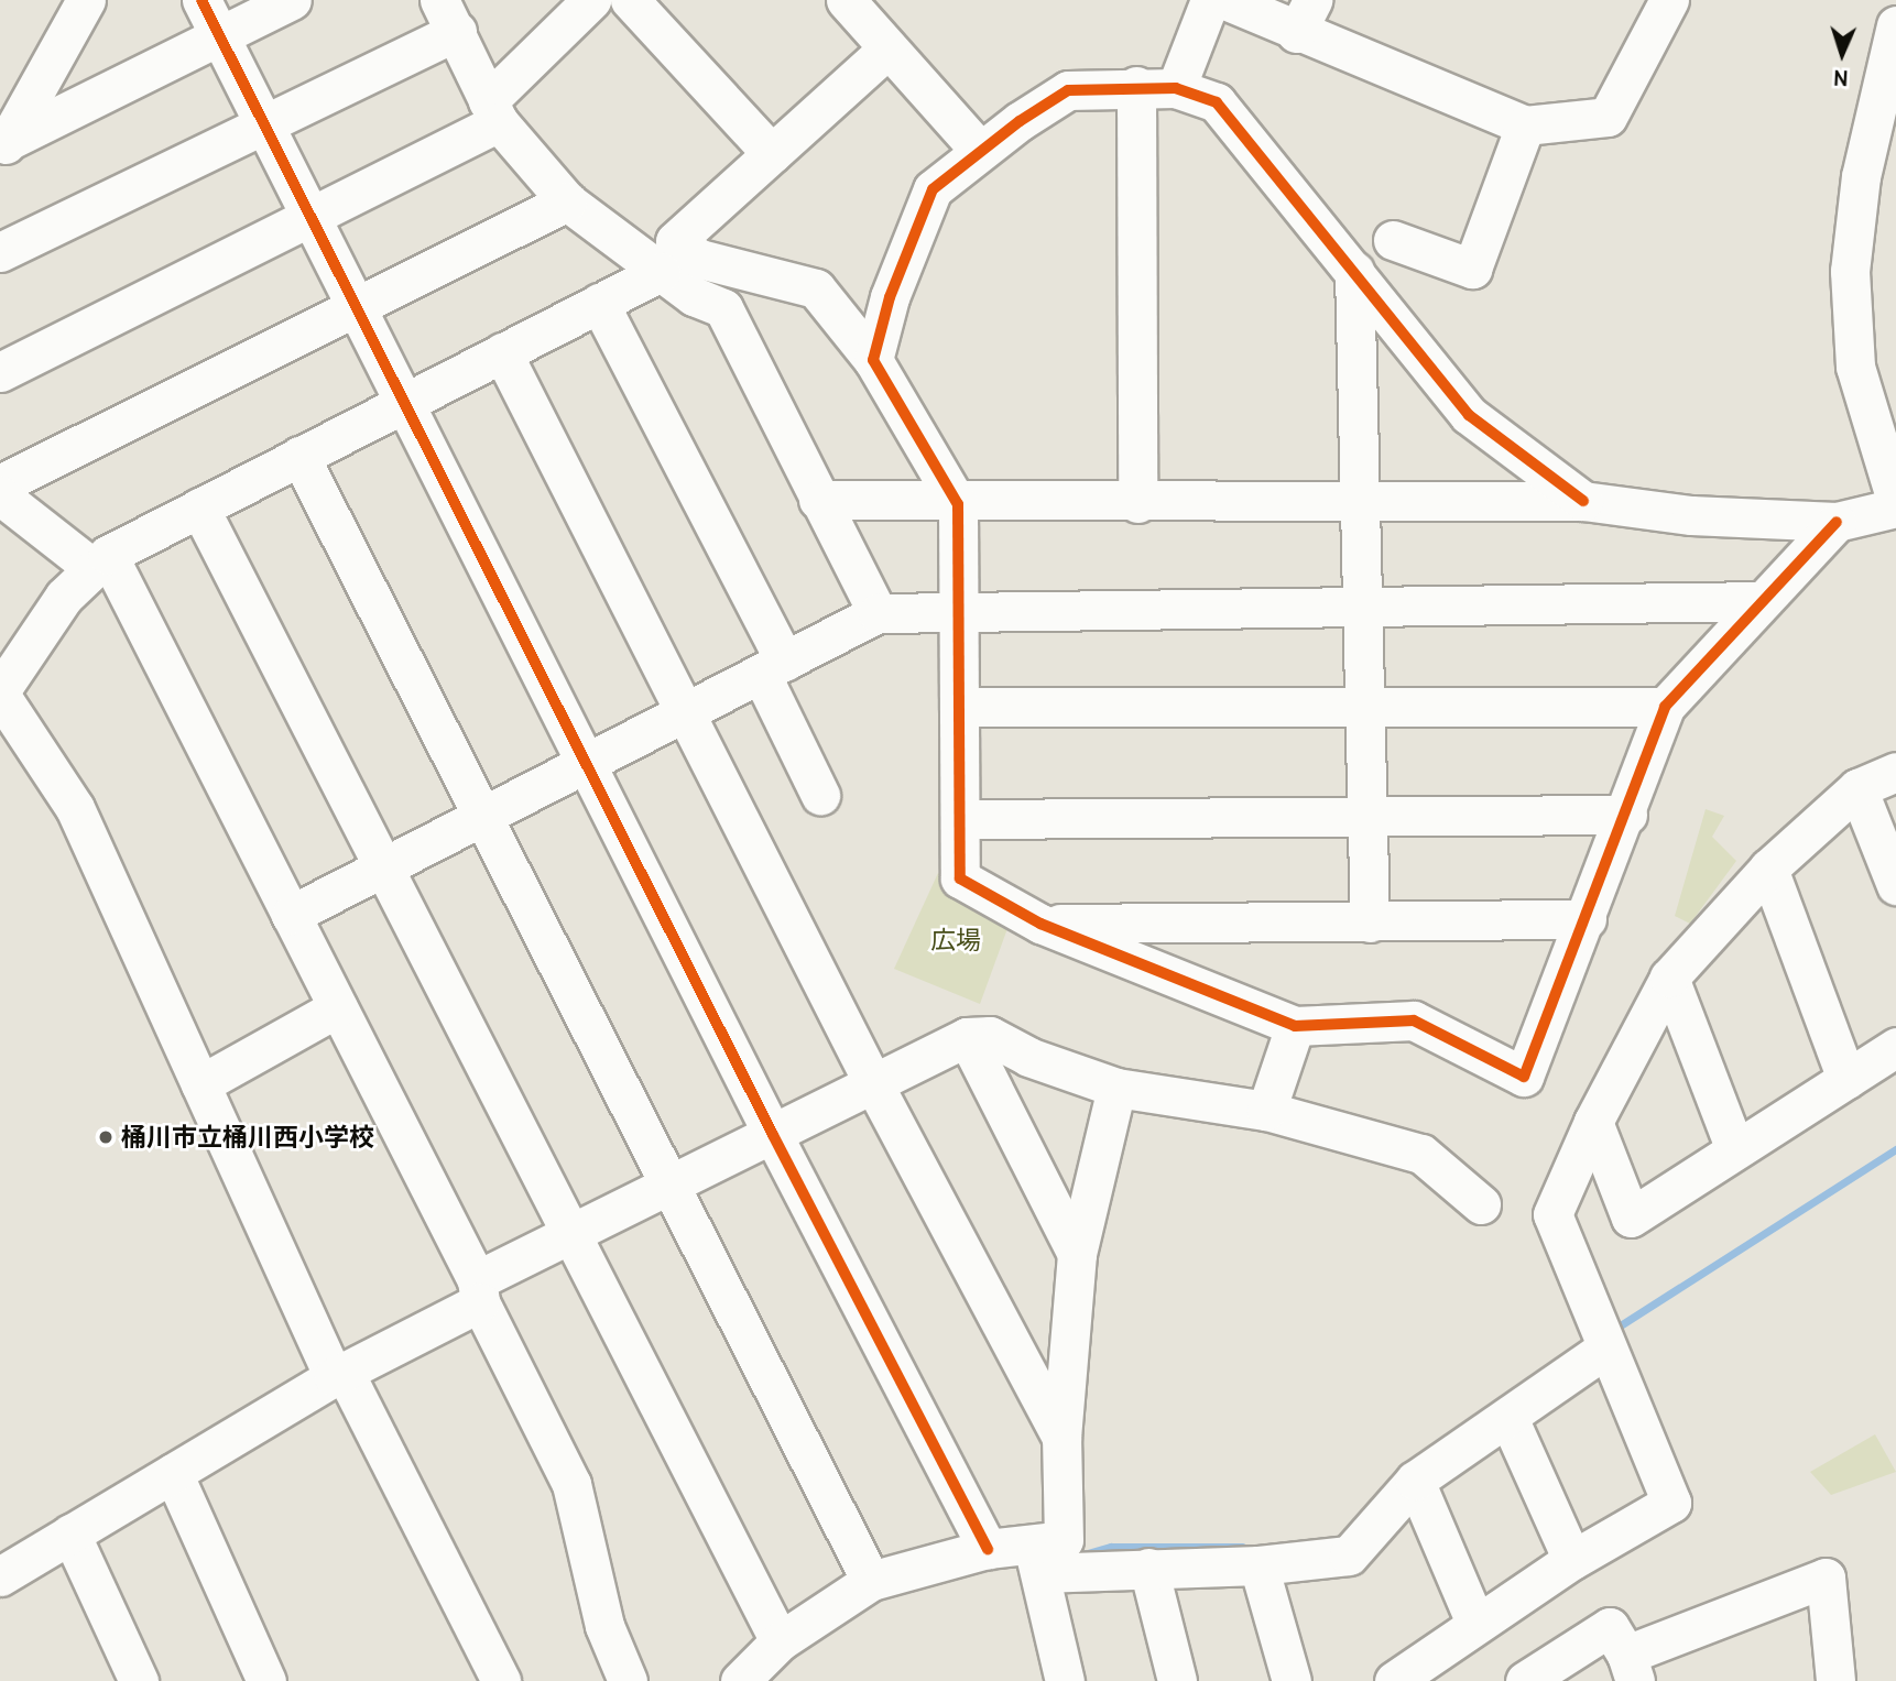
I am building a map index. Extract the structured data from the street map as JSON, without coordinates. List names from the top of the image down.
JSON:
{
  "parks": ["広場"],
  "places": ["桶川市立桶川西小学校"],
  "north": "bottom"
}
